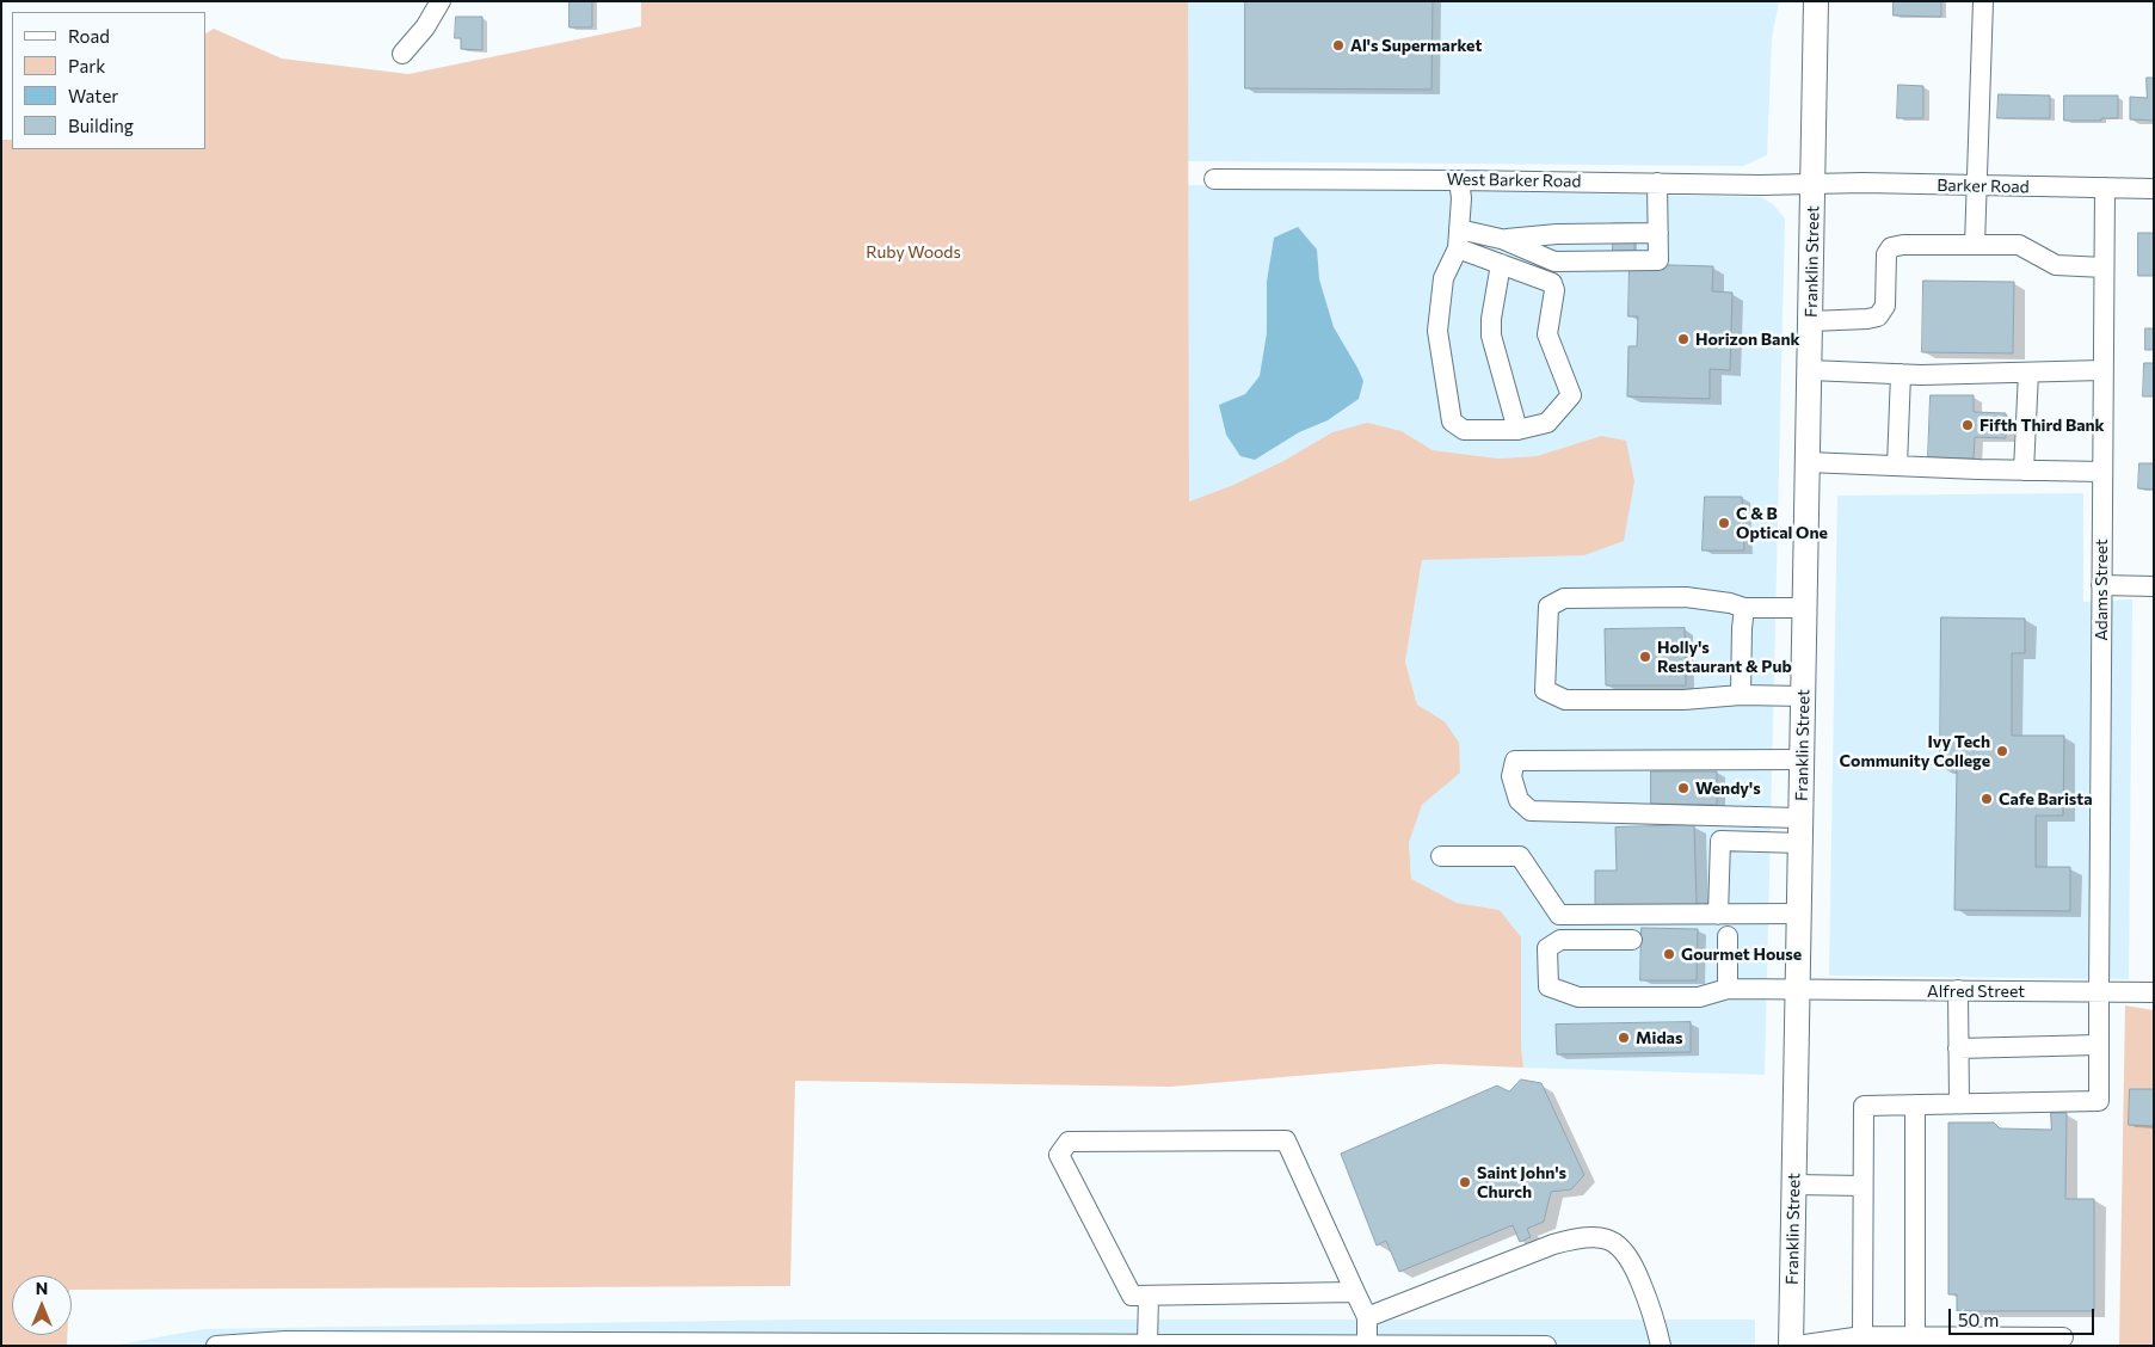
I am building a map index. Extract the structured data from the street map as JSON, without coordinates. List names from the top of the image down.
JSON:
{
  "streets": {
    "main road": ["Franklin Street"],
    "street": [
      "West Barker Road",
      "Barker Road",
      "Adams Street",
      "Alfred Street"
    ]
  },
  "crossings": [
    ["West Barker Road", "Barker Road"],
    ["West Barker Road", "Franklin Street"],
    ["Barker Road", "Franklin Street"],
    ["Barker Road", "Adams Street"],
    ["Franklin Street", "Alfred Street"],
    ["Adams Street", "Alfred Street"]
  ],
  "parks": ["Ruby Woods"],
  "places": [
    "Al's Supermarket",
    "Horizon Bank",
    "Fifth Third Bank",
    "C & B Optical One",
    "Holly's Restaurant & Pub",
    "Ivy Tech Community College",
    "Wendy's",
    "Cafe Barista",
    "Gourmet House",
    "Midas",
    "Saint John's Church"
  ],
  "legend": [
    "Road",
    "Park",
    "Water",
    "Building"
  ],
  "scale_bar": "50 m",
  "north": "top"
}
